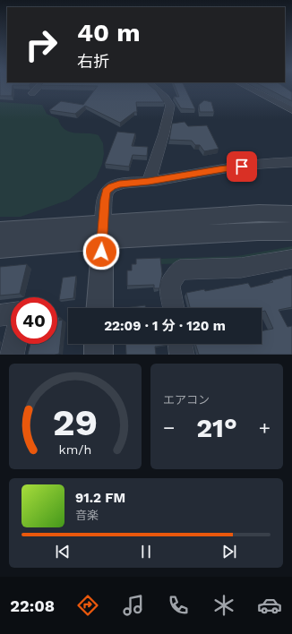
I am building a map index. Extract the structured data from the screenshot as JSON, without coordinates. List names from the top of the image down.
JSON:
{
  "page": {
    "turn": ["40 m", "右折"],
    "limit": "40",
    "trip": "22:09 · 1 分 · 120 m",
    "tile": "エアコン",
    "heat": ["−", "21°", "+"],
    "song": ["91.2 FM", "音楽"],
    "tabs": "22:08",
    "gauge": ["29", "km/h"]
  }
}
